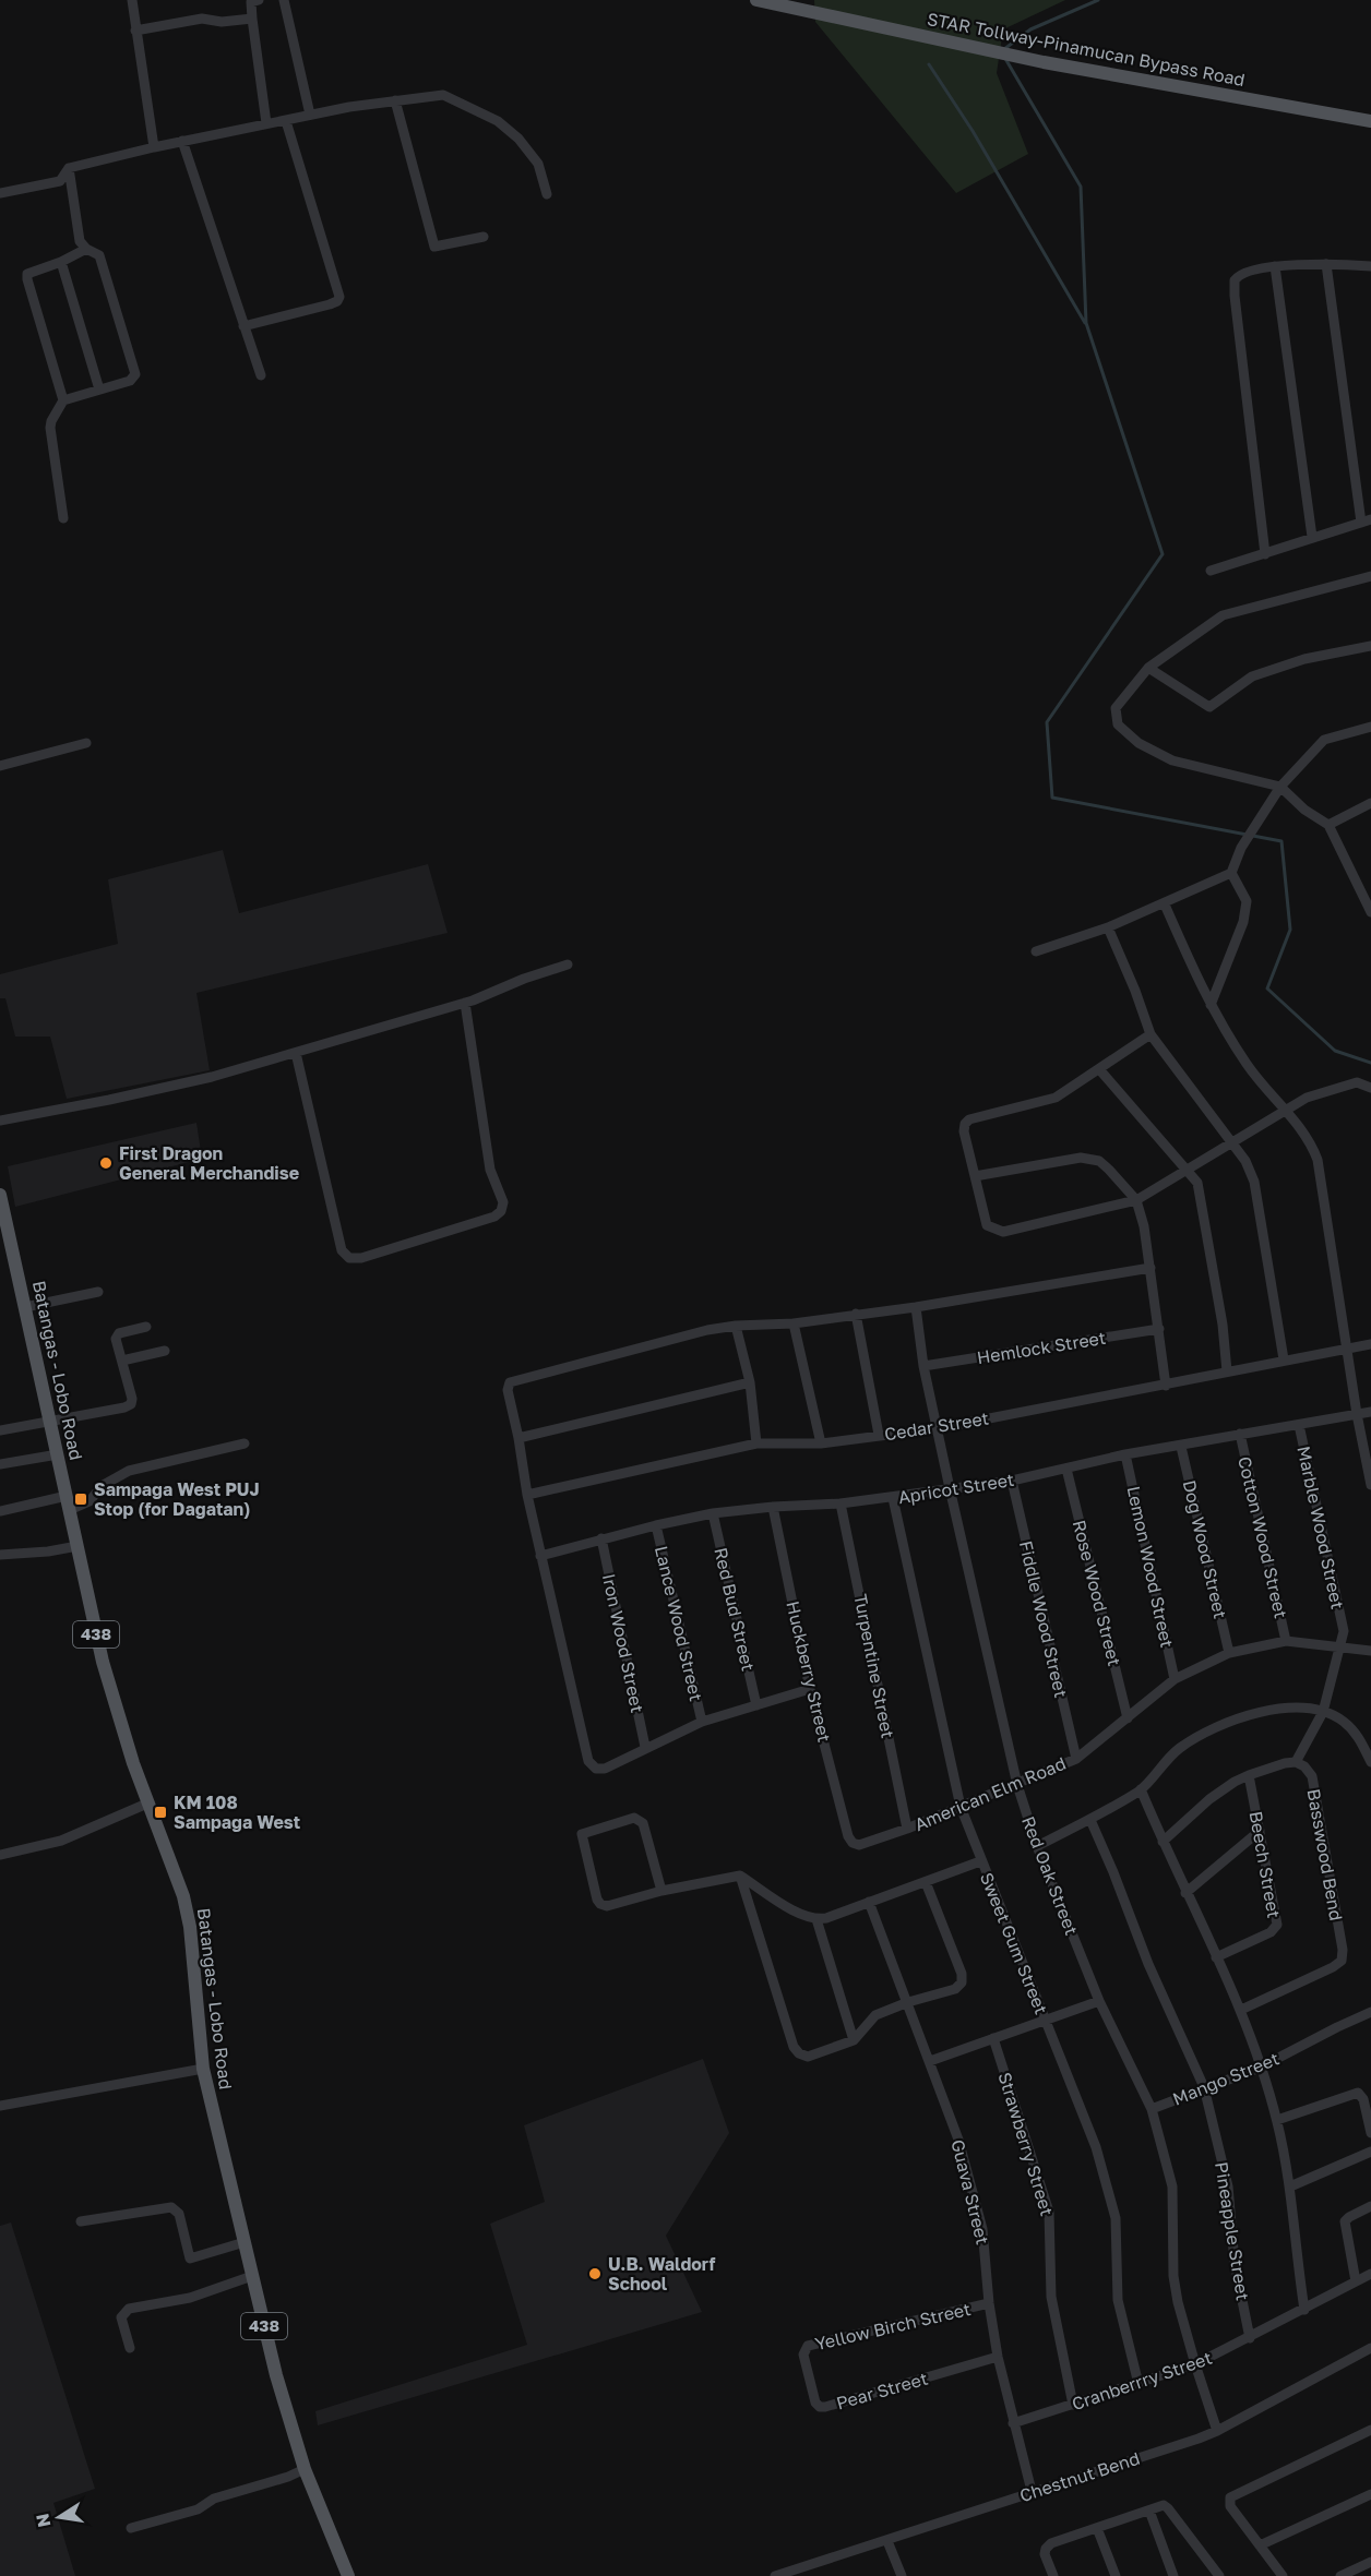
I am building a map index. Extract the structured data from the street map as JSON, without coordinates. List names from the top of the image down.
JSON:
{
  "streets": {
    "main road": ["STAR Tollway-Pinamucan Bypass Road", "Batangas - Lobo Road", "438"],
    "street": [
      "Hemlock Street",
      "Cedar Street",
      "Apricot Street",
      "Marble Wood Street",
      "Cotton Wood Street",
      "Dog Wood Street",
      "Lemon Wood Street",
      "Rose Wood Street",
      "Red Bud Street",
      "Fiddle Wood Street",
      "Lance Wood Street",
      "Iron Wood Street",
      "Turpentine Street",
      "Huckberry Street",
      "American Elm Road",
      "Basswood Bend",
      "Beech Street",
      "Red Oak Street",
      "Sweet Gum Street",
      "Mango Street",
      "Strawberry Street",
      "Guava Street",
      "Pineapple Street",
      "Yellow Birch Street",
      "Cranberrry Street",
      "Pear Street",
      "Chestnut Bend"
    ]
  },
  "crossings": [
    ["Hemlock Street", "Red Oak Street"],
    ["Cedar Street", "Red Oak Street"],
    ["Apricot Street", "Marble Wood Street"],
    ["Apricot Street", "Cotton Wood Street"],
    ["Apricot Street", "Dog Wood Street"],
    ["Apricot Street", "Lemon Wood Street"],
    ["Apricot Street", "Rose Wood Street"],
    ["Apricot Street", "Red Bud Street"],
    ["Apricot Street", "Fiddle Wood Street"],
    ["Apricot Street", "Lance Wood Street"],
    ["Apricot Street", "Iron Wood Street"],
    ["Apricot Street", "Turpentine Street"],
    ["Apricot Street", "Huckberry Street"],
    ["Apricot Street", "Red Oak Street"],
    ["Apricot Street", "Sweet Gum Street"],
    ["Marble Wood Street", "American Elm Road"],
    ["Cotton Wood Street", "American Elm Road"],
    ["Dog Wood Street", "American Elm Road"],
    ["Lemon Wood Street", "American Elm Road"],
    ["Rose Wood Street", "American Elm Road"],
    ["Fiddle Wood Street", "American Elm Road"],
    ["Turpentine Street", "American Elm Road"],
    ["Huckberry Street", "American Elm Road"],
    ["American Elm Road", "Red Oak Street"],
    ["American Elm Road", "Sweet Gum Street"],
    ["Red Oak Street", "Mango Street"],
    ["Red Oak Street", "Cranberrry Street"],
    ["Red Oak Street", "Chestnut Bend"],
    ["Sweet Gum Street", "Cranberrry Street"],
    ["Mango Street", "Pineapple Street"],
    ["Strawberry Street", "Cranberrry Street"],
    ["Guava Street", "Yellow Birch Street"],
    ["Guava Street", "Cranberrry Street"],
    ["Guava Street", "Pear Street"],
    ["Guava Street", "Chestnut Bend"],
    ["Pineapple Street", "Cranberrry Street"],
    ["Yellow Birch Street", "Pear Street"]
  ],
  "places": {
    "other": ["First Dragon General Merchandise", "U.B. Waldorf School"],
    "transit": ["Sampaga West PUJ Stop (for Dagatan)", "KM 108 Sampaga West"]
  },
  "north": "left"
}
